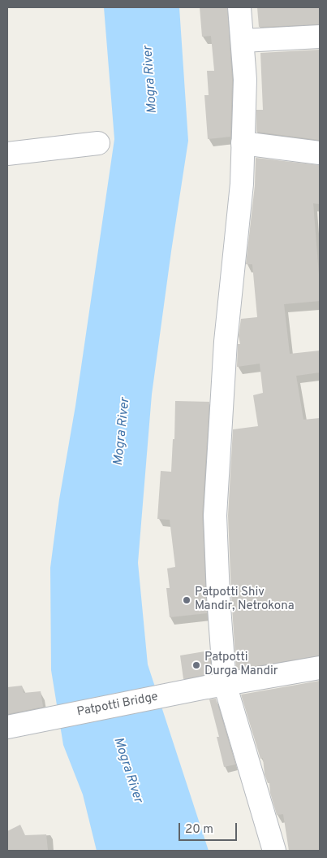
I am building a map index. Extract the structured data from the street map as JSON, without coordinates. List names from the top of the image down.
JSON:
{
  "streets": {
    "street": ["Patpotti Bridge"]
  },
  "water": ["Mogra River"],
  "places": ["Patpotti Shiv Mandir, Netrokona", "Patpotti Durga Mandir"],
  "scale_bar": "20 m"
}
